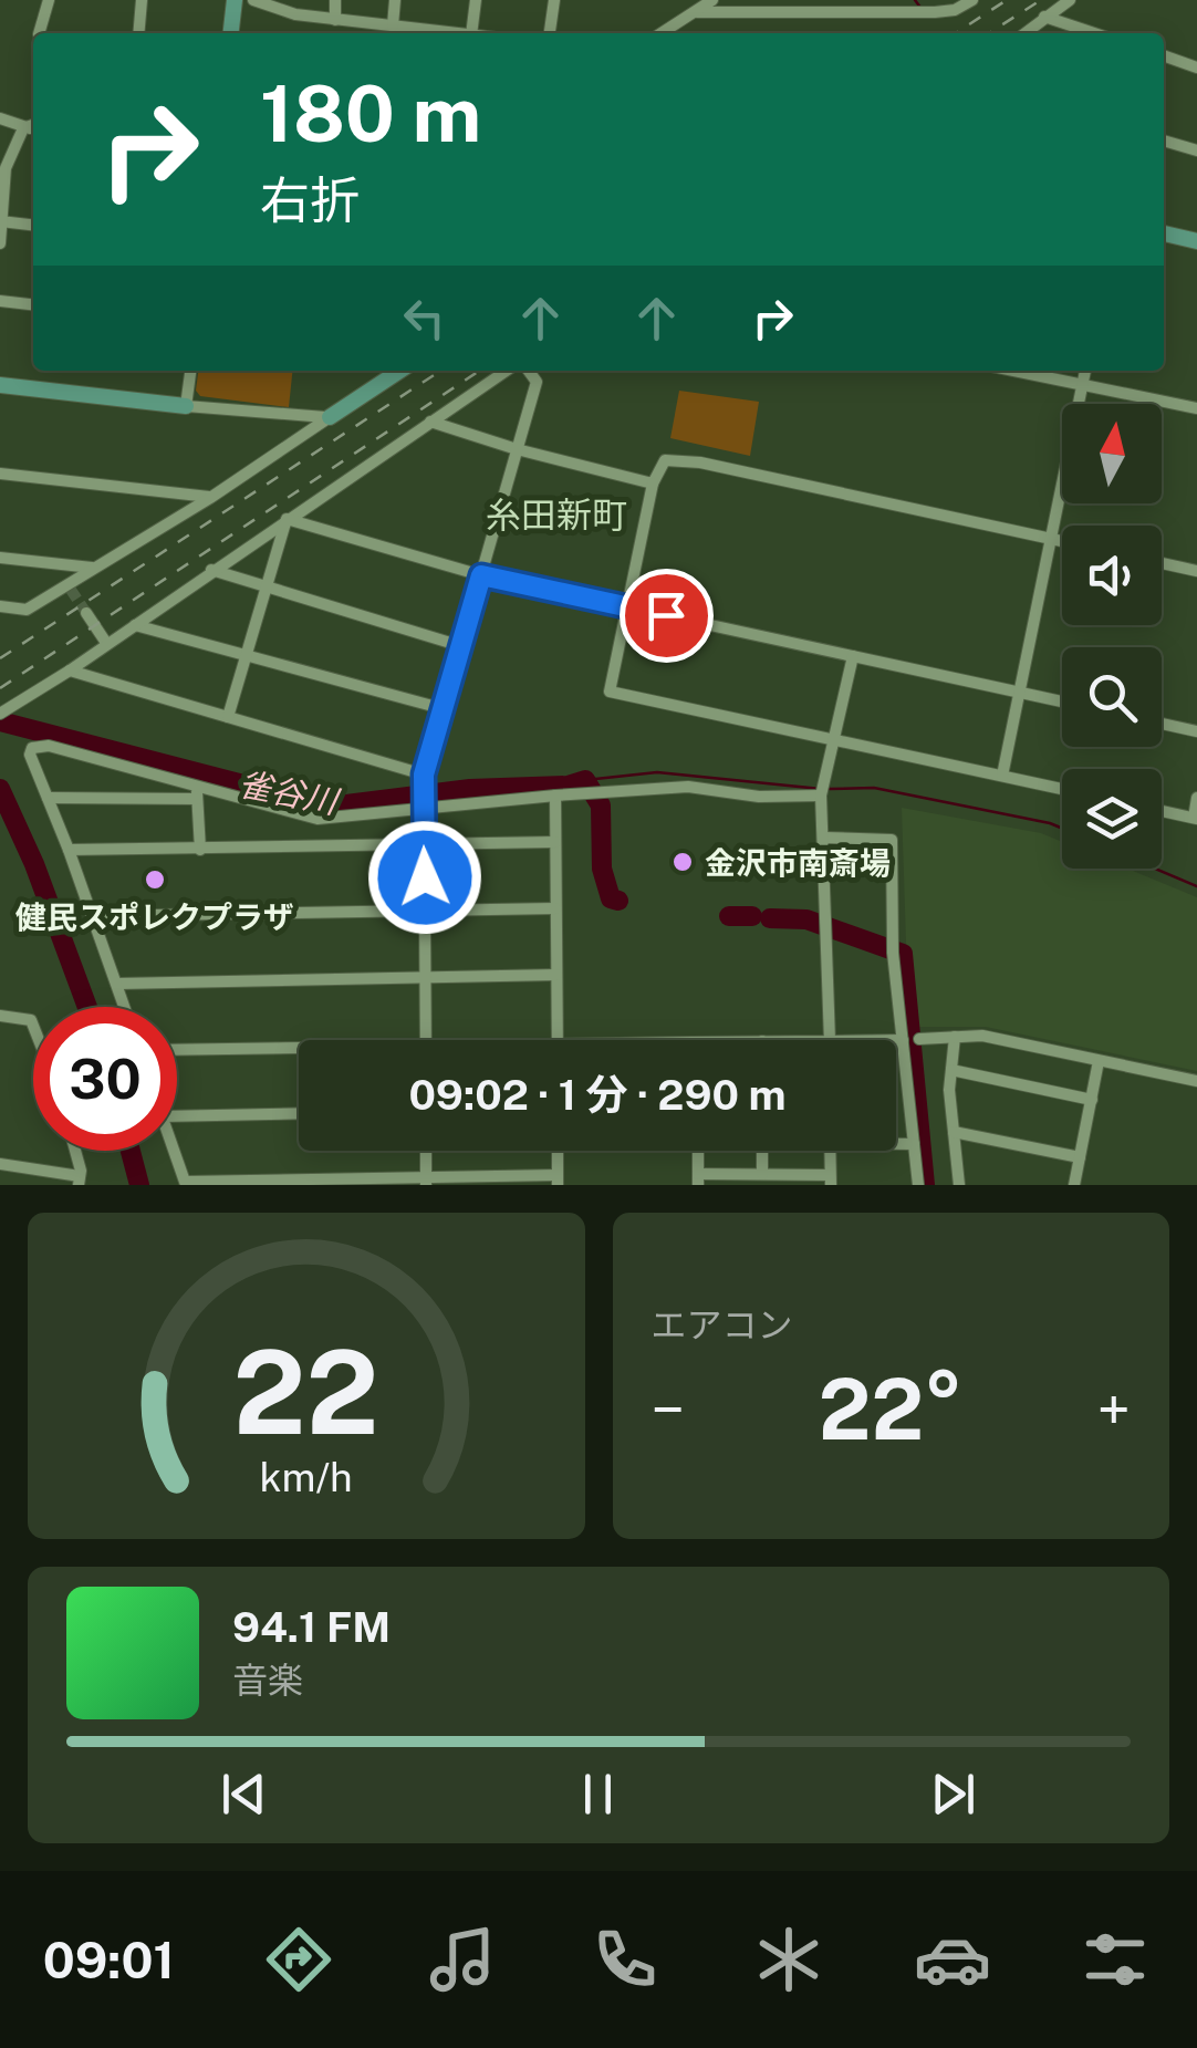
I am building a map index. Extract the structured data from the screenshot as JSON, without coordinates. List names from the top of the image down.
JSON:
{
  "districts": ["糸田新町"],
  "water": ["雀谷川"],
  "places": ["金沢市南斎場", "健民スポレクプラザ"],
  "north": "top",
  "page": {
    "turn": ["180 m", "右折"],
    "limit": "30",
    "trip": "09:02 · 1 分 · 290 m",
    "tile": "エアコン",
    "heat": ["−", "22°", "+"],
    "song": ["94.1 FM", "音楽"],
    "tabs": "09:01",
    "gauge": ["22", "km/h"]
  }
}
